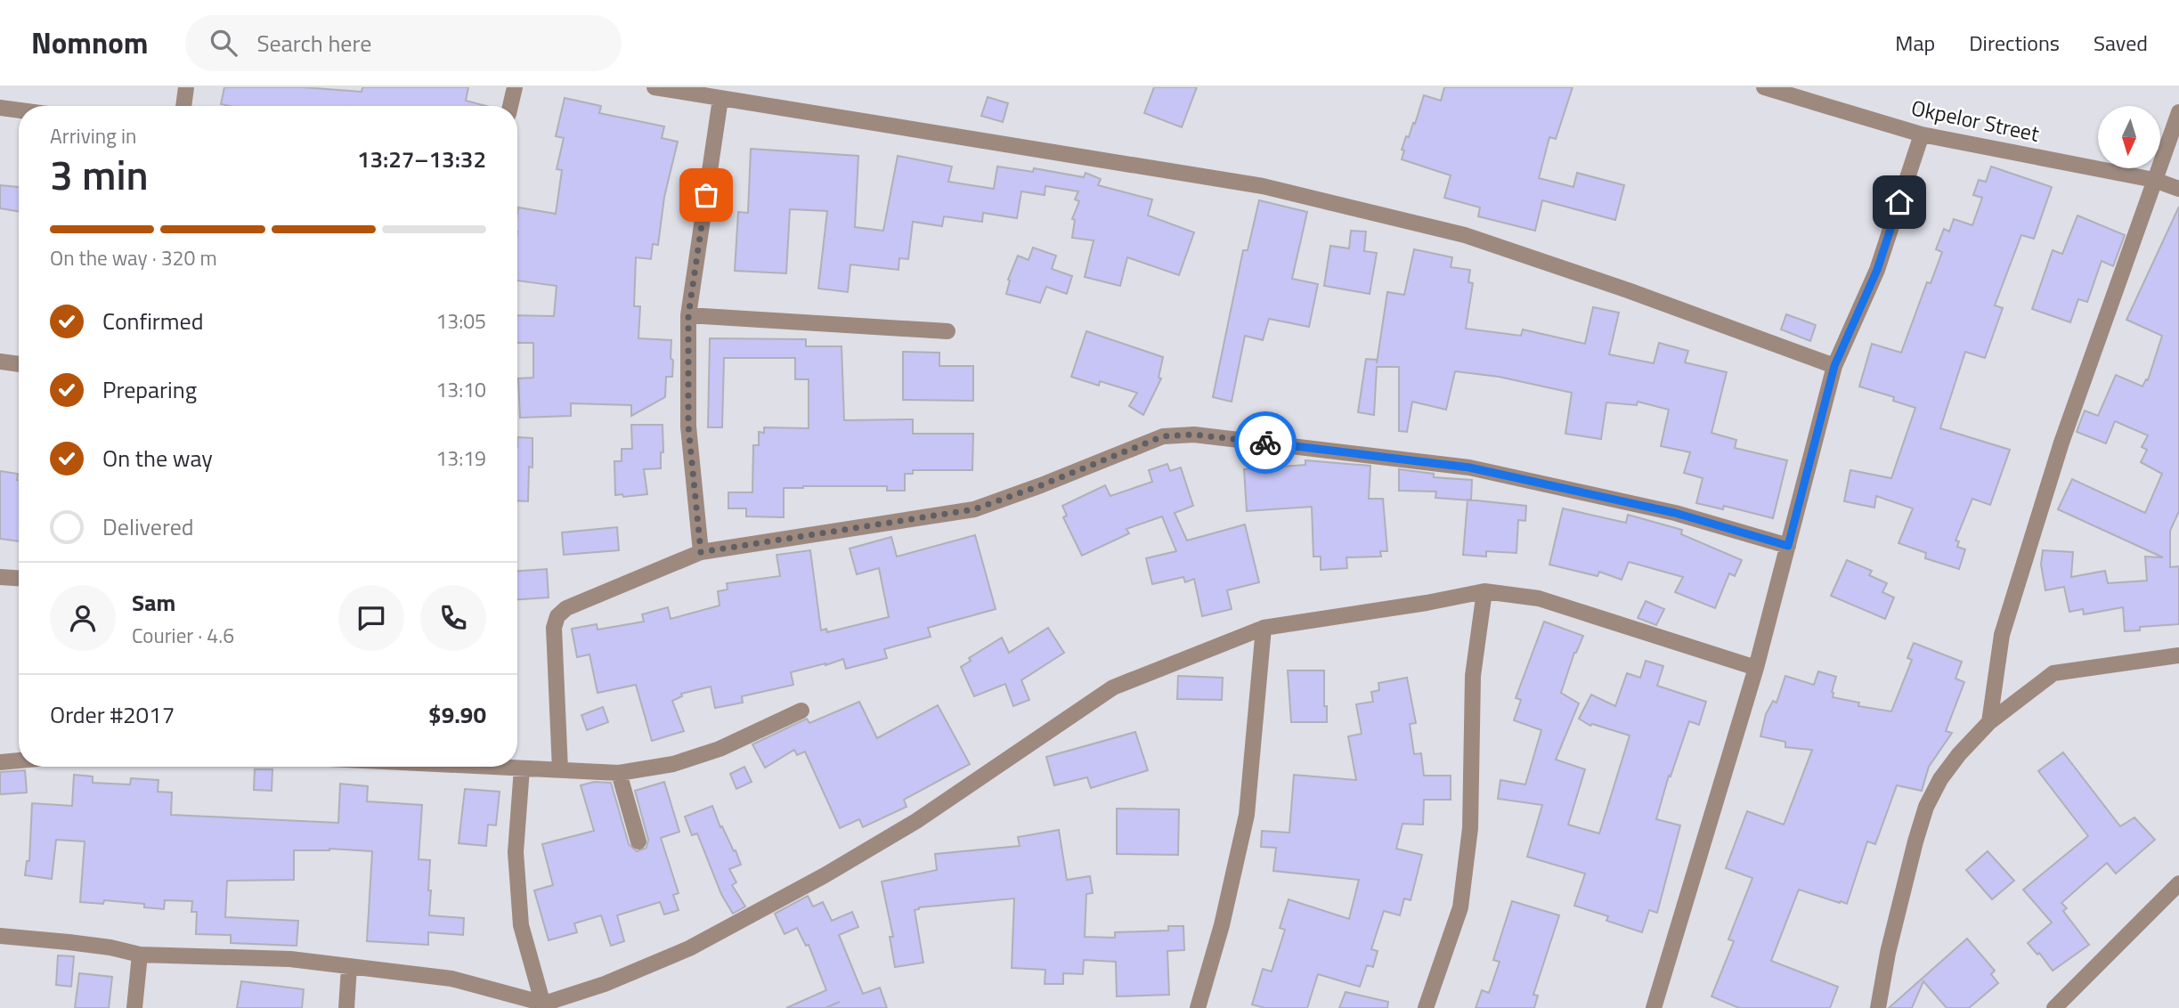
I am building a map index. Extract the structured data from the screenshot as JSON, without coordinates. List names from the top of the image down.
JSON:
{
  "streets": {
    "street": ["Okpelor Street"]
  },
  "north": "bottom",
  "page": {
    "header": "Nomnom",
    "search": "Search here",
    "nav": ["Map", "Directions", "Saved"],
    "heading": ["3 min", "Arriving in", "13:27–13:32"],
    "panel": [
      "Sam",
      "Courier · 4.6",
      "Order #2017",
      "$9.90"
    ],
    "bar": "On the way · 320 m",
    "list": [
      ["Confirmed", "13:05"],
      ["Preparing", "13:10"],
      ["On the way", "13:19"],
      "Delivered"
    ]
  }
}
